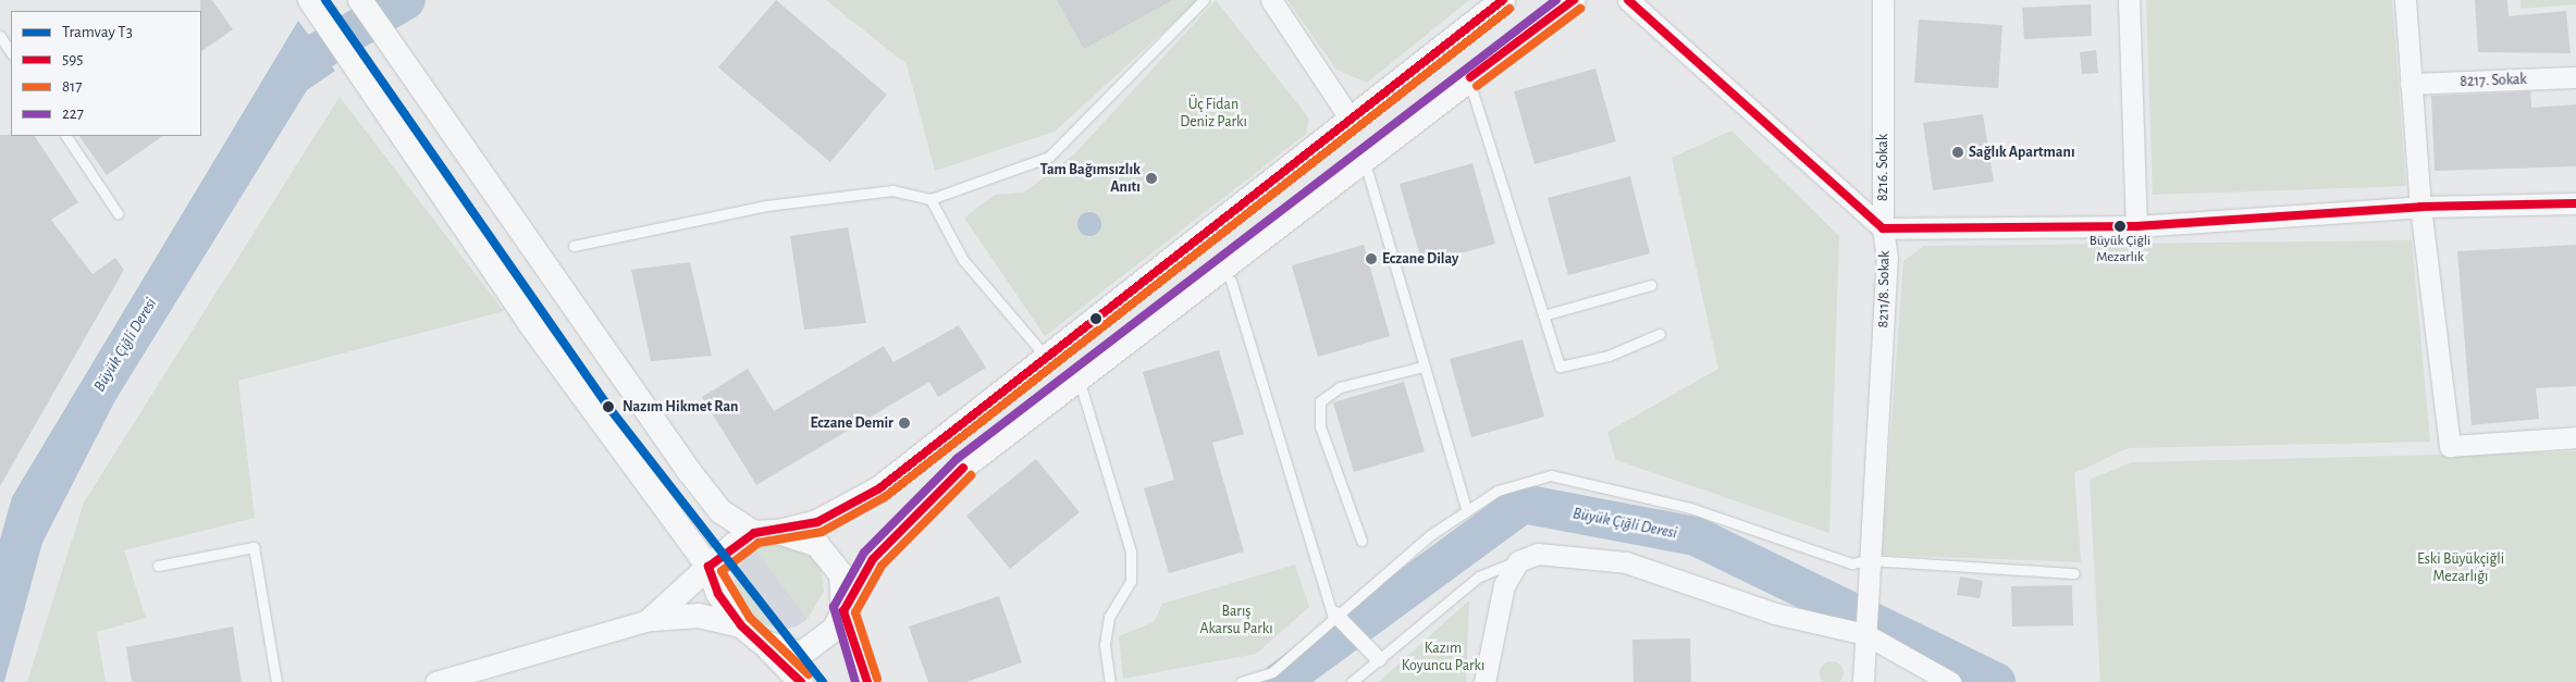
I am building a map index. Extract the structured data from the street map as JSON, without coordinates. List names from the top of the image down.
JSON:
{
  "streets": {
    "street": ["8217. Sokak", "8216. Sokak", "8211/8. Sokak"]
  },
  "crossings": [
    ["8216. Sokak", "8211/8. Sokak"]
  ],
  "water": ["Büyük Çiğli Deresi"],
  "parks": [
    "Üç Fidan Deniz Parkı",
    "Eski Büyükçiğli Mezarlığı",
    "Barış Akarsu Parkı",
    "Kazım Koyuncu Parkı"
  ],
  "places": [
    "Sağlık Apartmanı",
    "Tam Bağımsızlık Anıtı",
    "Büyük Çiğli Mezarlık",
    "Eczane Dilay",
    "Nazım Hikmet Ran",
    "Eczane Demir"
  ],
  "lines": [
    "tram line T3",
    "transit line 595",
    "transit line 227",
    "transit line 817"
  ],
  "legend": [
    "Tramvay T3",
    "595",
    "817",
    "227"
  ]
}
